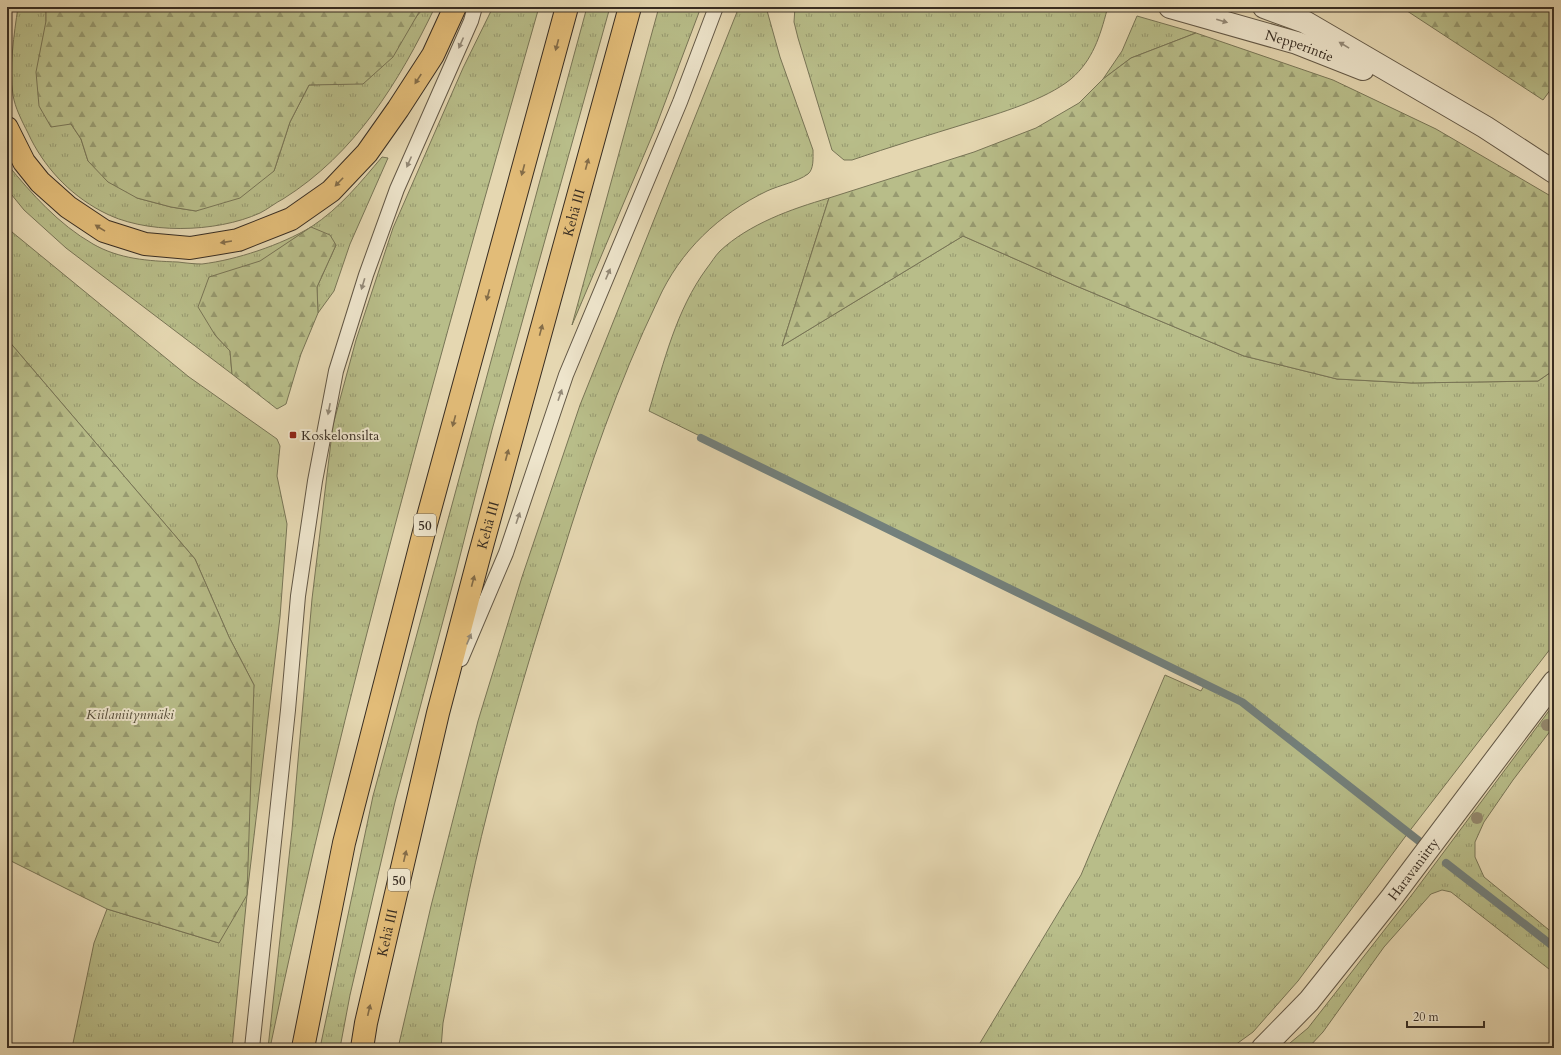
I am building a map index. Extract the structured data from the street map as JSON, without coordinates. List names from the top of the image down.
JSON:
{
  "streets": {
    "highway": ["Kehä III", "50"],
    "street": ["Nepperintie", "Haravaniitty"]
  },
  "parks": ["Kiilaniitynmäki"],
  "places": {
    "transit": ["Koskelonsilta"]
  },
  "scale_bar": "20 m"
}
